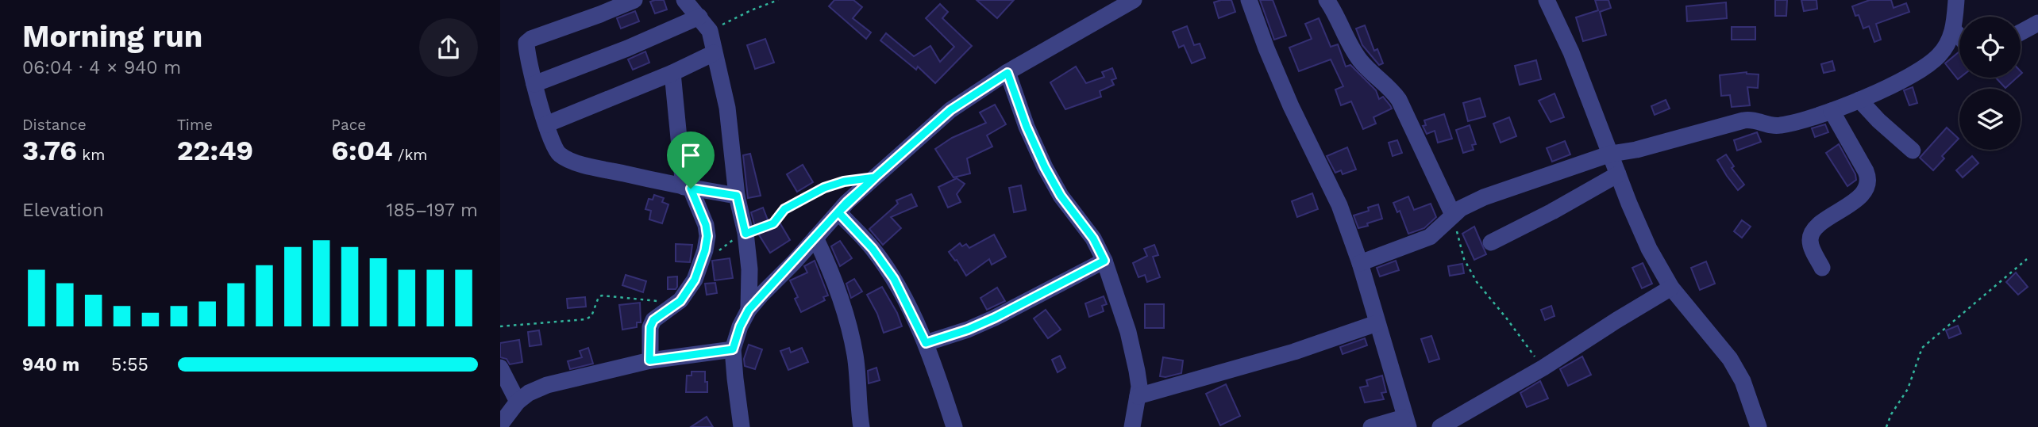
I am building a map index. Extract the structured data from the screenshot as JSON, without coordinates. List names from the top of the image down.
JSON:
{
  "page": {
    "heading": ["Morning run", "06:04 · 4 × 940 m"],
    "stats": [
      ["Distance", "3.76 km"],
      ["Time", "22:49"],
      ["Pace", "6:04 /km"]
    ],
    "chart": ["Elevation", "185–197 m"],
    "list": [
      {
        "name": "940 m",
        "note": "5:55"
      }
    ]
  }
}
